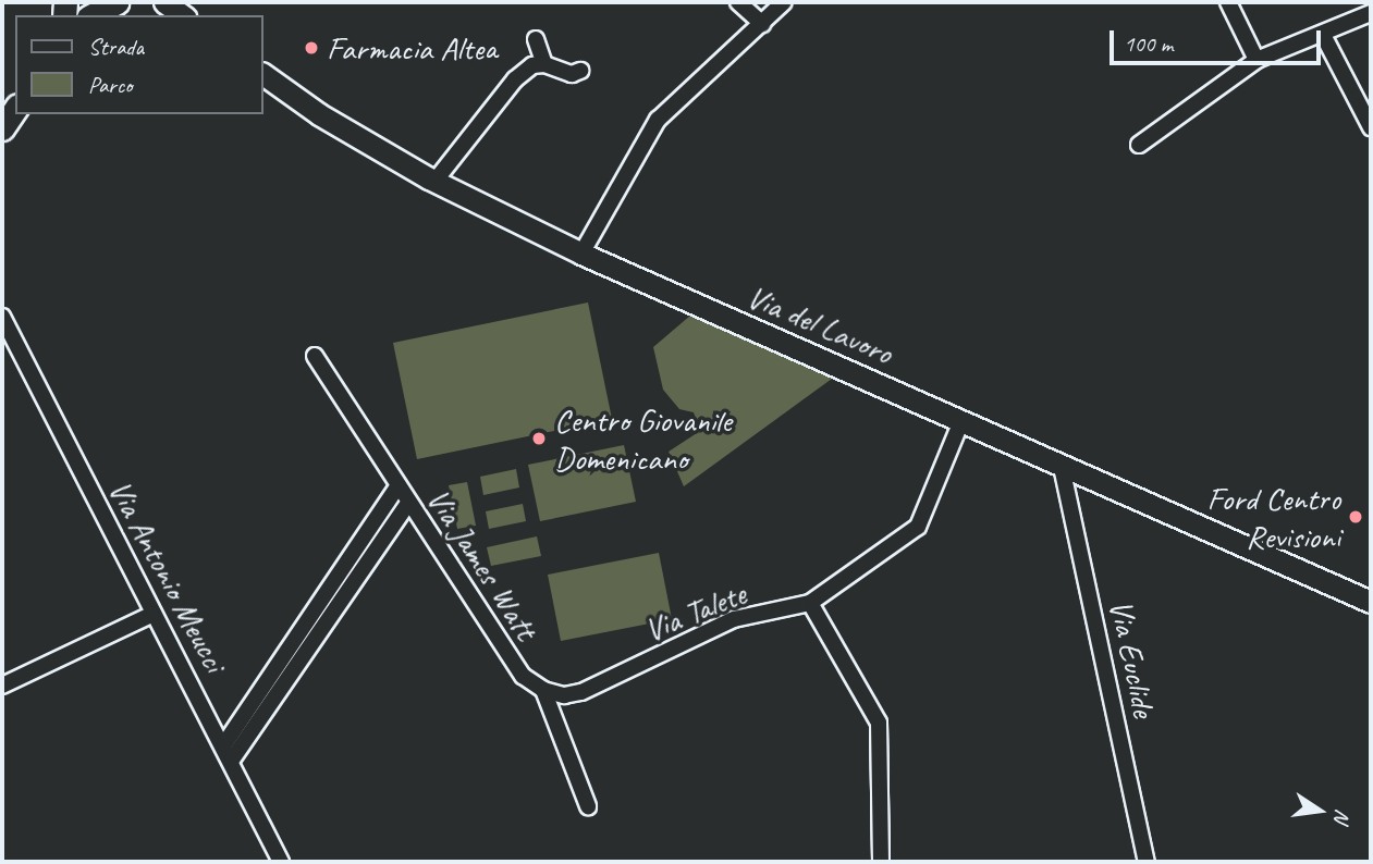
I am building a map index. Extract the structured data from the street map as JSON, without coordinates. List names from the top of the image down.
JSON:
{
  "streets": {
    "main road": ["Via del Lavoro"],
    "street": [
      "Via James Watt",
      "Via Antonio Meucci",
      "Via Talete",
      "Via Euclide"
    ]
  },
  "crossings": [
    ["Via del Lavoro", "Via Talete"],
    ["Via del Lavoro", "Via Euclide"],
    ["Via James Watt", "Via Talete"]
  ],
  "places": ["Farmacia Altea", "Centro Giovanile Domenicano", "Ford Centro Revisioni"],
  "legend": ["Strada", "Parco"],
  "scale_bar": "100 m",
  "north": "right"
}
